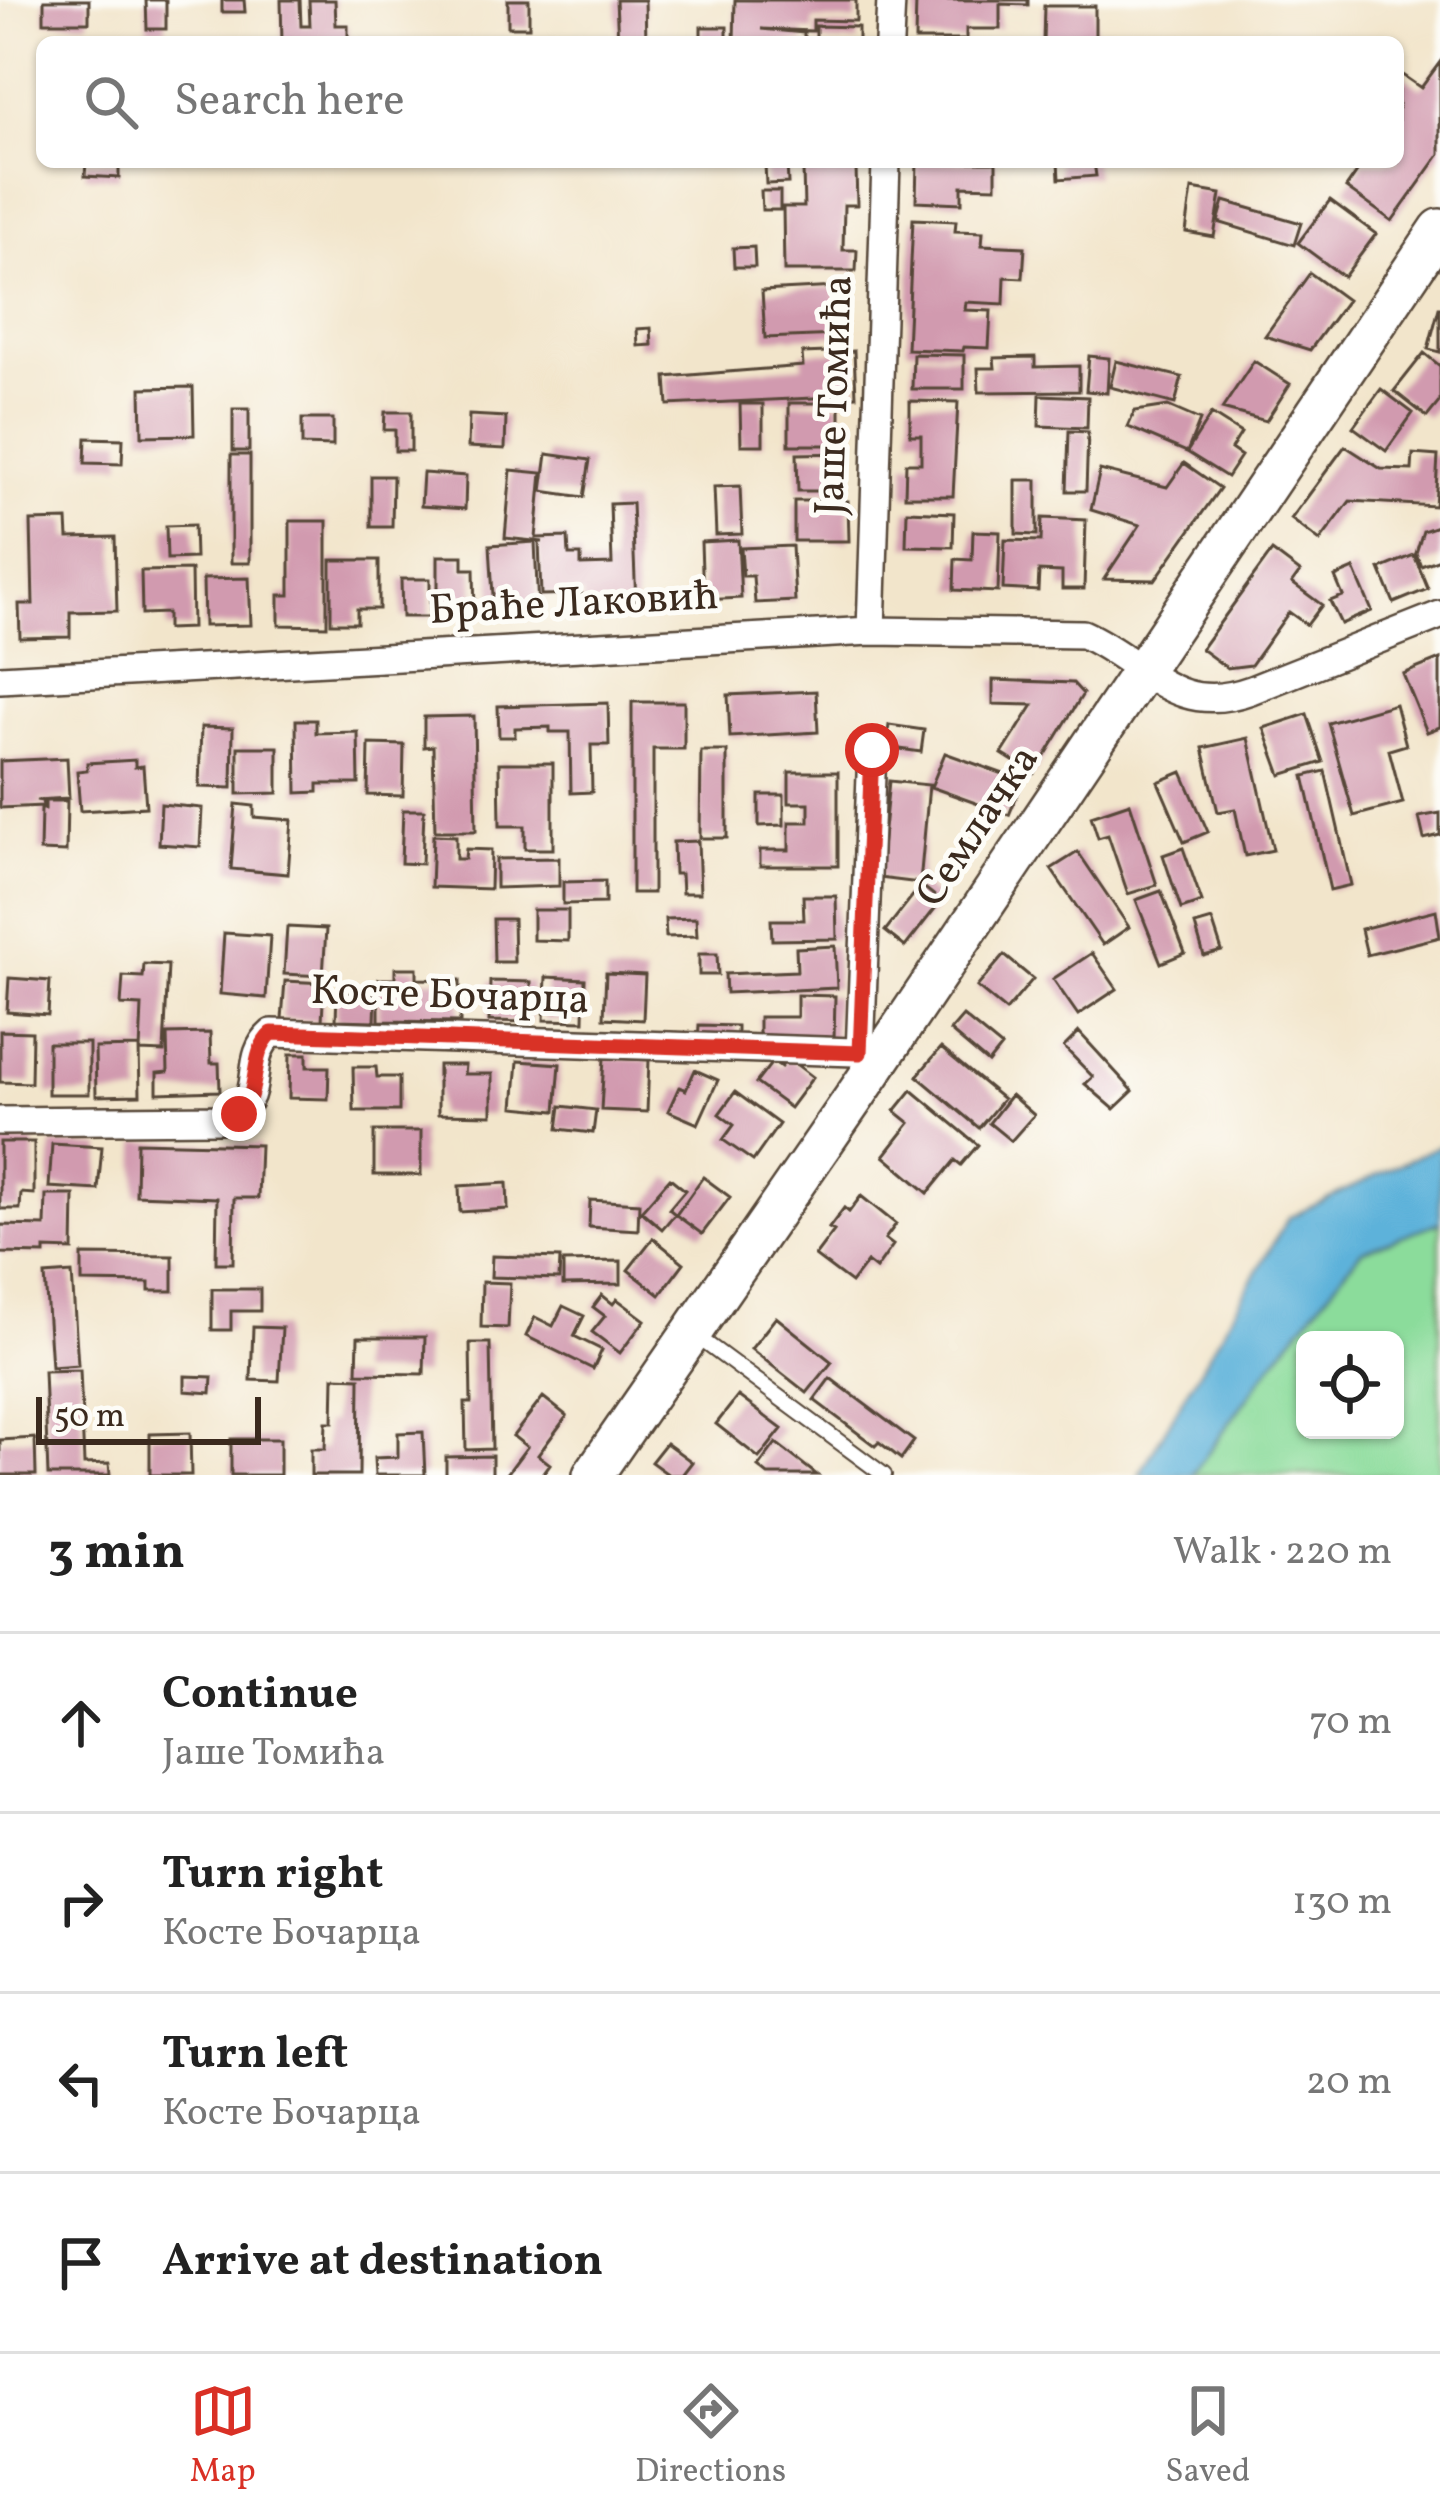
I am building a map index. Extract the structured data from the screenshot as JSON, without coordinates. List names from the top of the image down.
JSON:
{
  "streets": {
    "main road": ["Семлачка"],
    "street": ["Јаше Томића", "Браће Лаковић", "Косте Бочарца"]
  },
  "crossings": [
    ["Јаше Томића", "Браће Лаковић"],
    ["Браће Лаковић", "Семлачка"],
    ["Семлачка", "Косте Бочарца"]
  ],
  "scale_bar": "50 m",
  "page": {
    "search": "Search here",
    "scale": "50 m",
    "heading": ["3 min", "Walk · 220 m"],
    "list": [
      ["Continue", "Јаше Томића", "70 m"],
      ["Turn right", "Косте Бочарца", "130 m"],
      ["Turn left", "Косте Бочарца", "20 m"],
      "Arrive at destination"
    ],
    "nav": ["Map", "Directions", "Saved"]
  }
}
